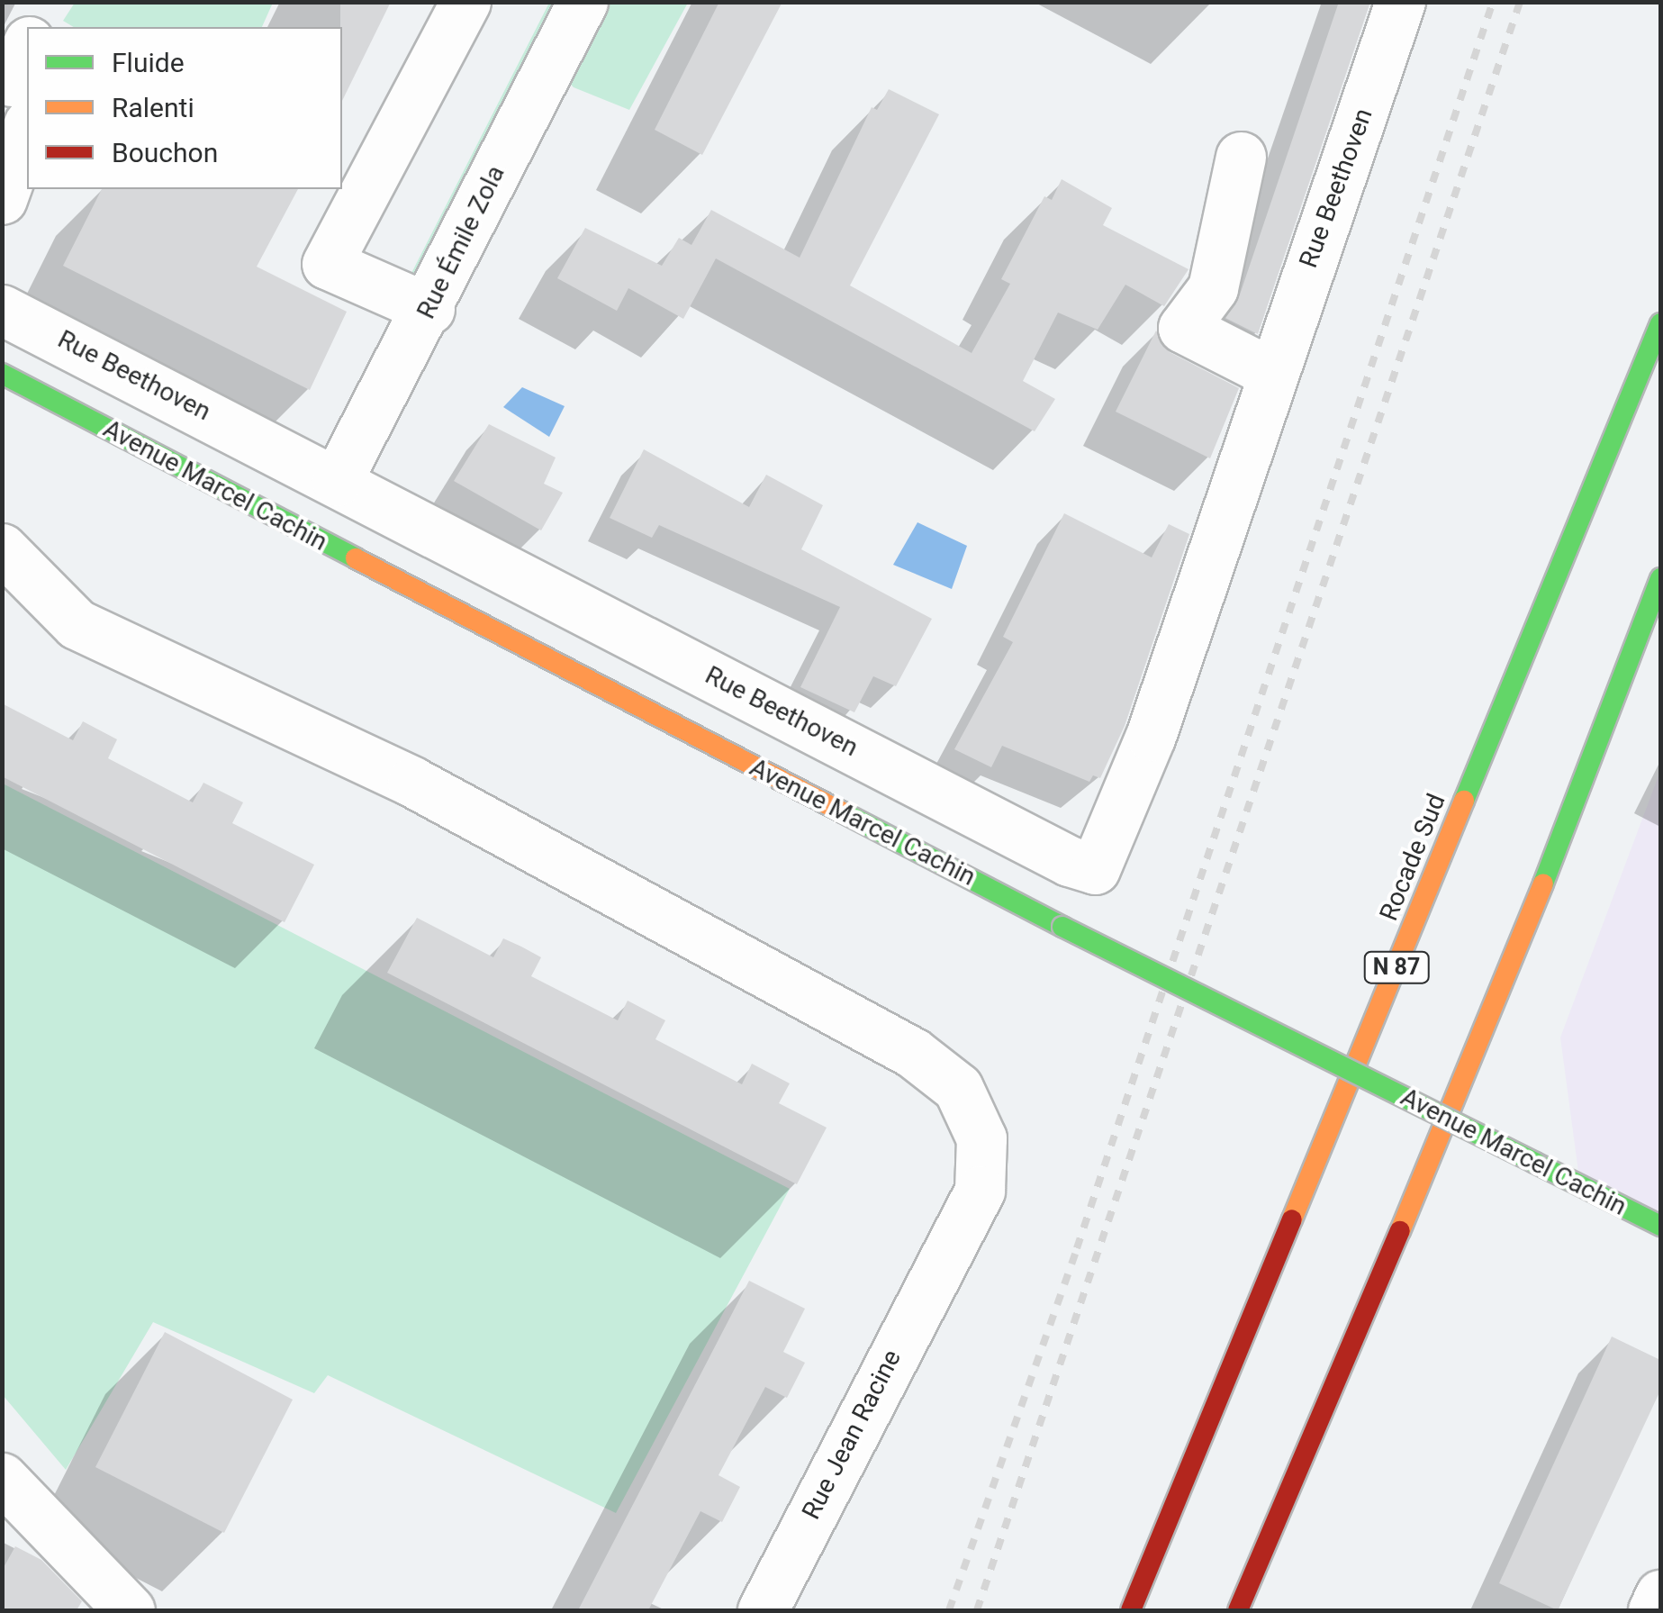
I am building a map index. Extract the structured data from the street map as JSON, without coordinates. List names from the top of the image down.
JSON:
{
  "streets": {
    "main road": ["Avenue Marcel Cachin", "Rocade Sud", "N 87"],
    "street": ["Rue Beethoven", "Rue Émile Zola", "Rue Jean Racine"]
  },
  "crossings": [
    ["Rue Beethoven", "Rue Émile Zola"]
  ],
  "legend": ["Fluide", "Ralenti", "Bouchon"]
}
